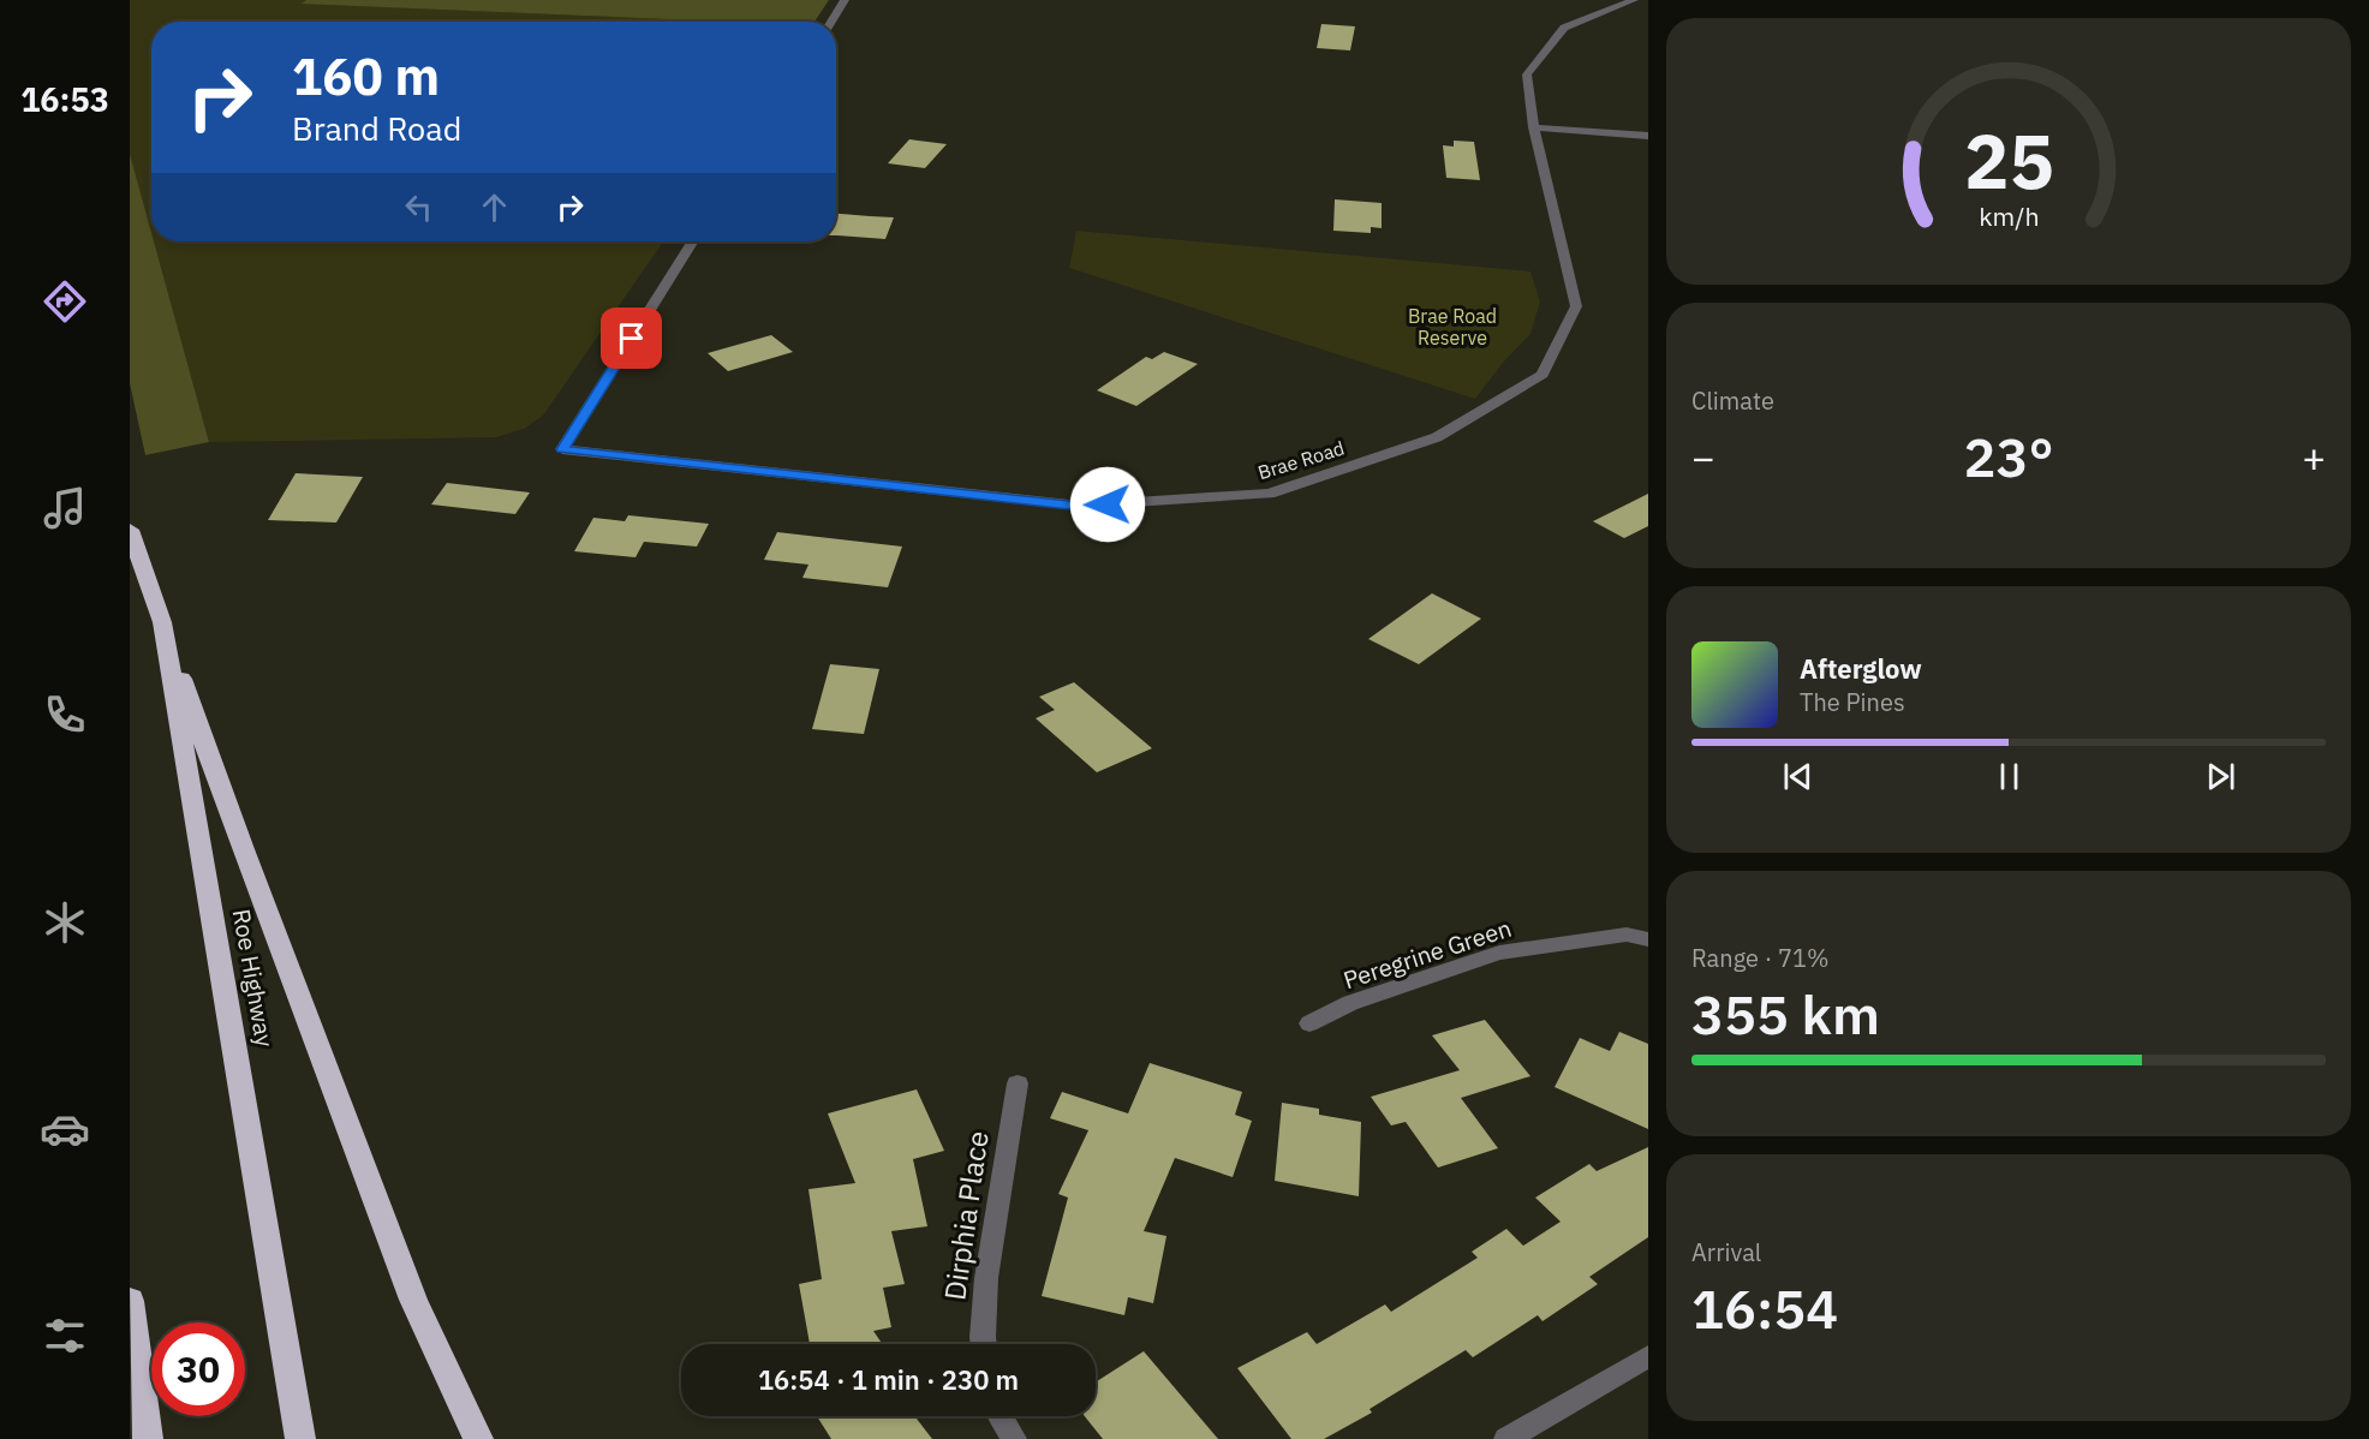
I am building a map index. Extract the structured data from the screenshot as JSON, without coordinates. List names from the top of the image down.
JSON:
{
  "streets": {
    "highway": ["Roe Highway"],
    "street": ["Brae Road", "Peregrine Green", "Dirphia Place"]
  },
  "parks": ["Brae Road Reserve"],
  "page": {
    "tabs": "16:53",
    "turn": ["160 m", "Brand Road"],
    "tile": [
      "Climate",
      ["Range · 71%", "355 km"],
      ["Arrival", "16:54"]
    ],
    "heat": ["−", "23°", "+"],
    "song": ["Afterglow", "The Pines"],
    "limit": "30",
    "trip": "16:54 · 1 min · 230 m",
    "gauge": ["25", "km/h"]
  }
}
